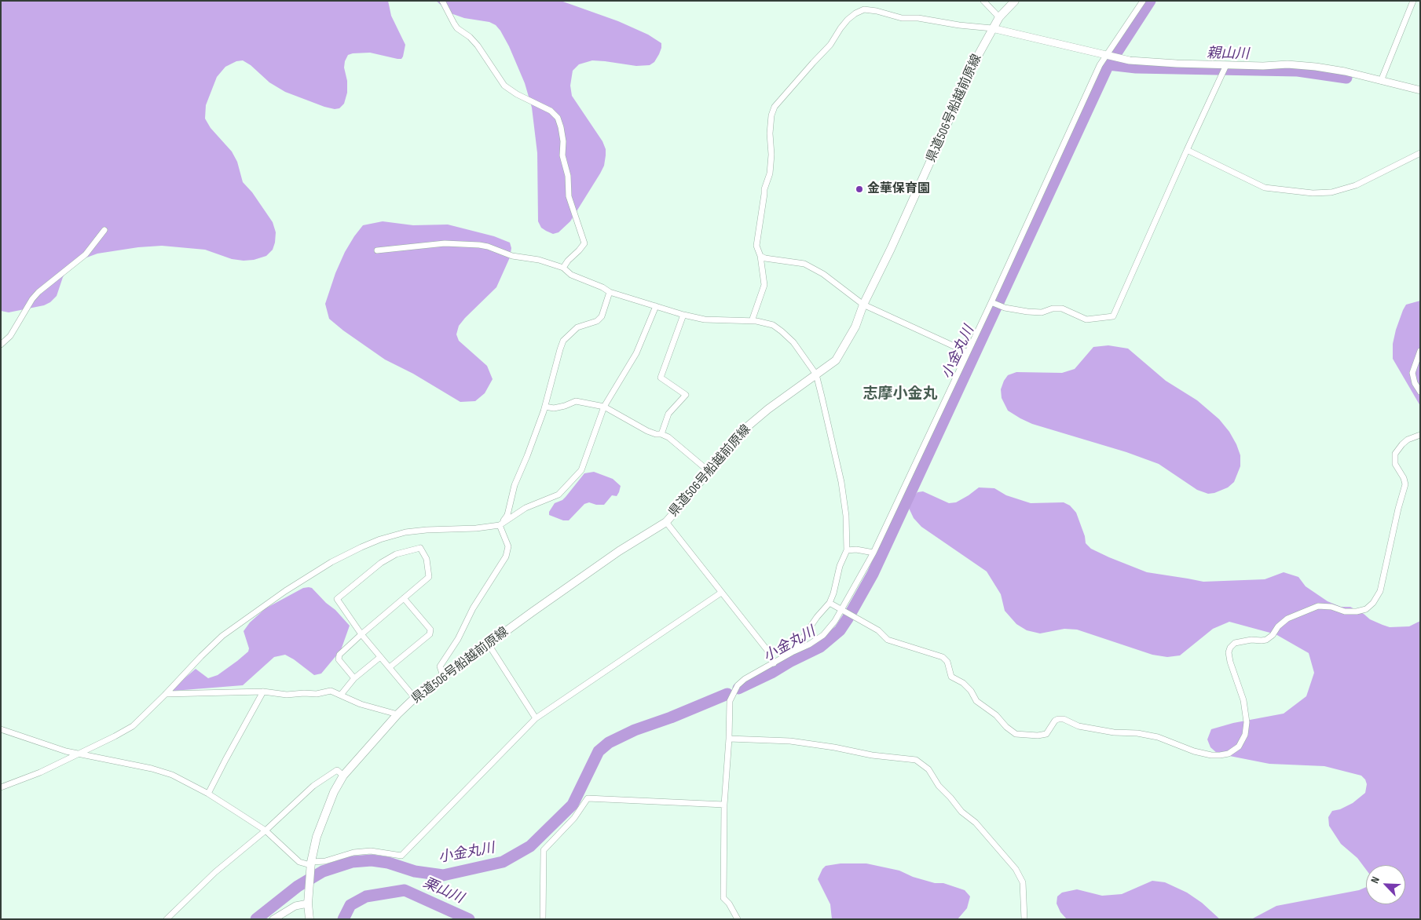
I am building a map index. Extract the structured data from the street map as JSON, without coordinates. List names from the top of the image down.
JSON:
{
  "streets": {
    "main road": ["県道506号船越前原線"]
  },
  "districts": ["志摩小金丸"],
  "water": ["親山川", "小金丸川", "栗山川"],
  "places": ["金華保育園"],
  "north": "top left"
}
